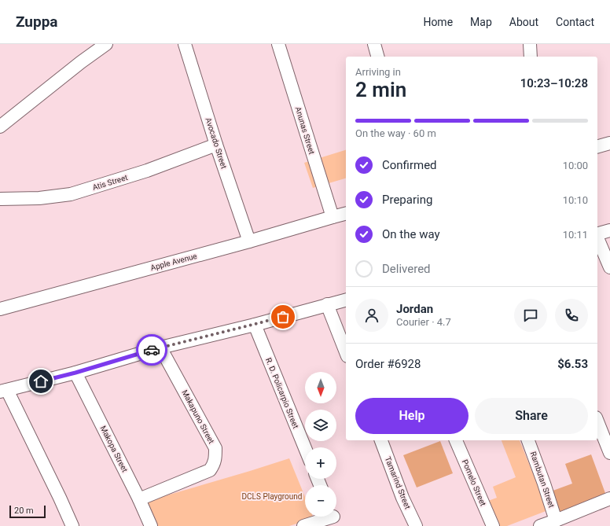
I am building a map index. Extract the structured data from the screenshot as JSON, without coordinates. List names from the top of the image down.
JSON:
{
  "streets": {
    "street": [
      "Anunas Street",
      "Avocado Street",
      "Atis Street",
      "Apple Avenue",
      "R. D. Policarpio Street",
      "Makapuno Street",
      "Makopa Street",
      "Rambutan Street",
      "Tamarind Street",
      "Pomelo Street"
    ]
  },
  "crossings": [
    ["Anunas Street", "Apple Avenue"],
    ["Avocado Street", "Atis Street"],
    ["Avocado Street", "Apple Avenue"],
    ["Makapuno Street", "Makopa Street"]
  ],
  "parks": ["DCLS Playground"],
  "scale_bar": "20 m",
  "north": "bottom",
  "page": {
    "header": "Zuppa",
    "nav": [
      "Home",
      "Map",
      "About",
      "Contact"
    ],
    "heading": ["2 min", "Arriving in", "10:23–10:28"],
    "panel": [
      "Jordan",
      "Courier · 4.7",
      "Order #6928",
      "$6.53"
    ],
    "bar": "On the way · 60 m",
    "list": [
      ["Confirmed", "10:00"],
      ["Preparing", "10:10"],
      ["On the way", "10:11"],
      "Delivered"
    ],
    "map_buttons": ["+", "−"],
    "buttons": ["Help", "Share"],
    "scale": "20 m"
  }
}
